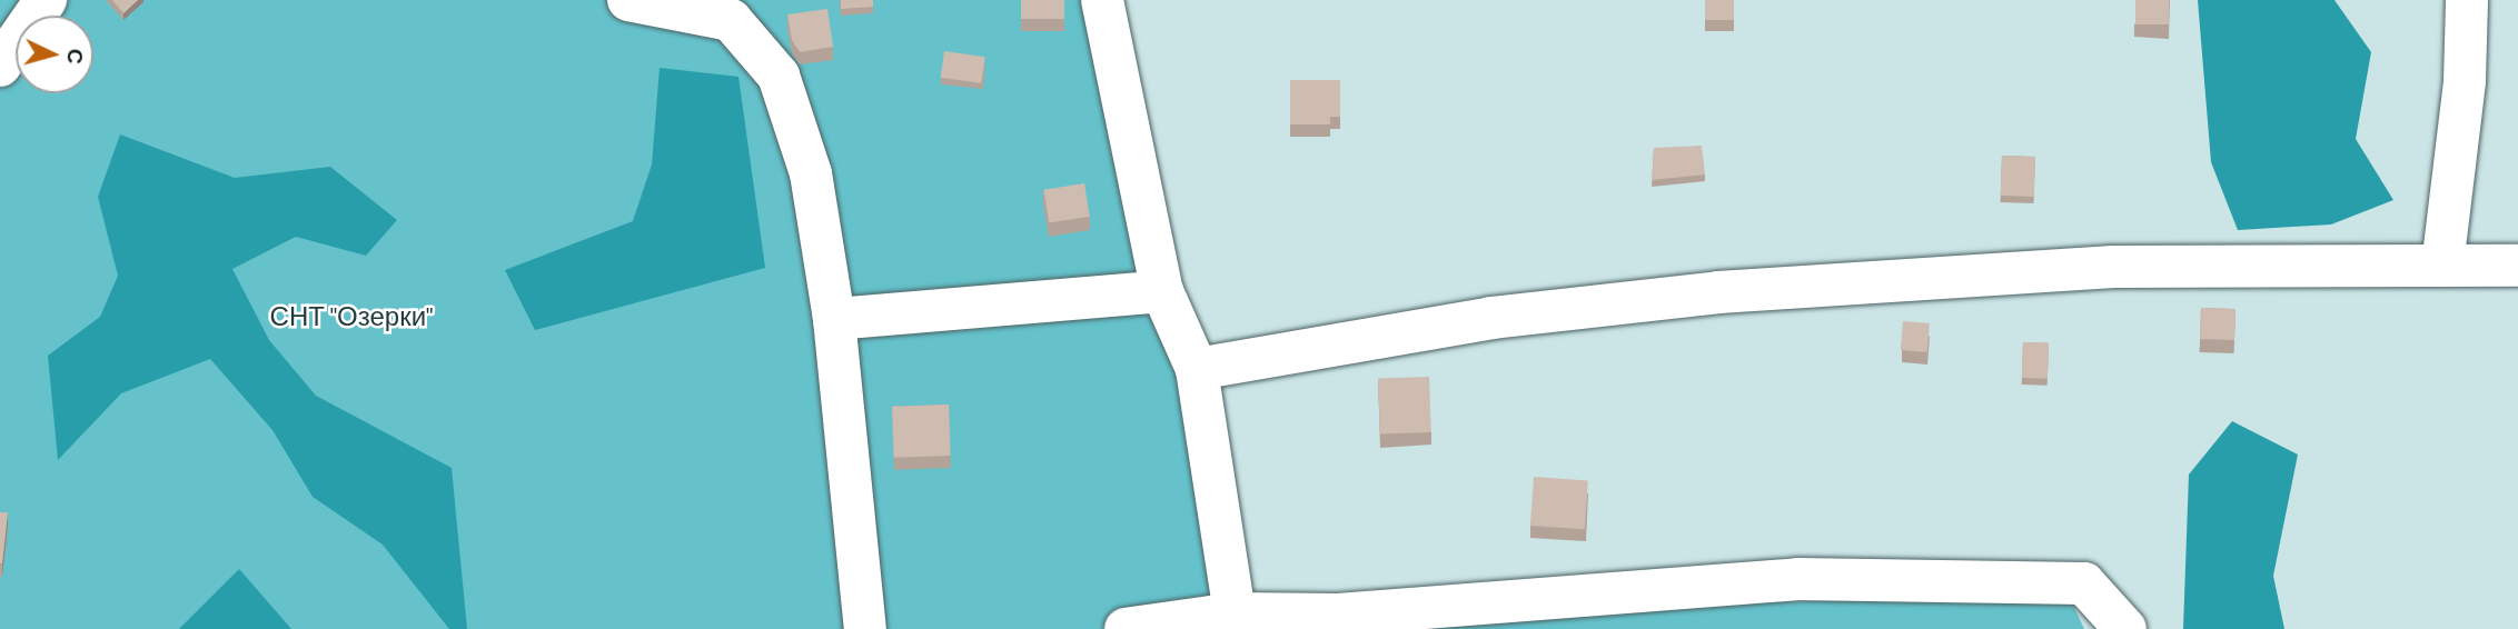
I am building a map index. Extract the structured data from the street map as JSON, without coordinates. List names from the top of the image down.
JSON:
{
  "parks": ["СНТ \"Озерки\""],
  "north": "right"
}
